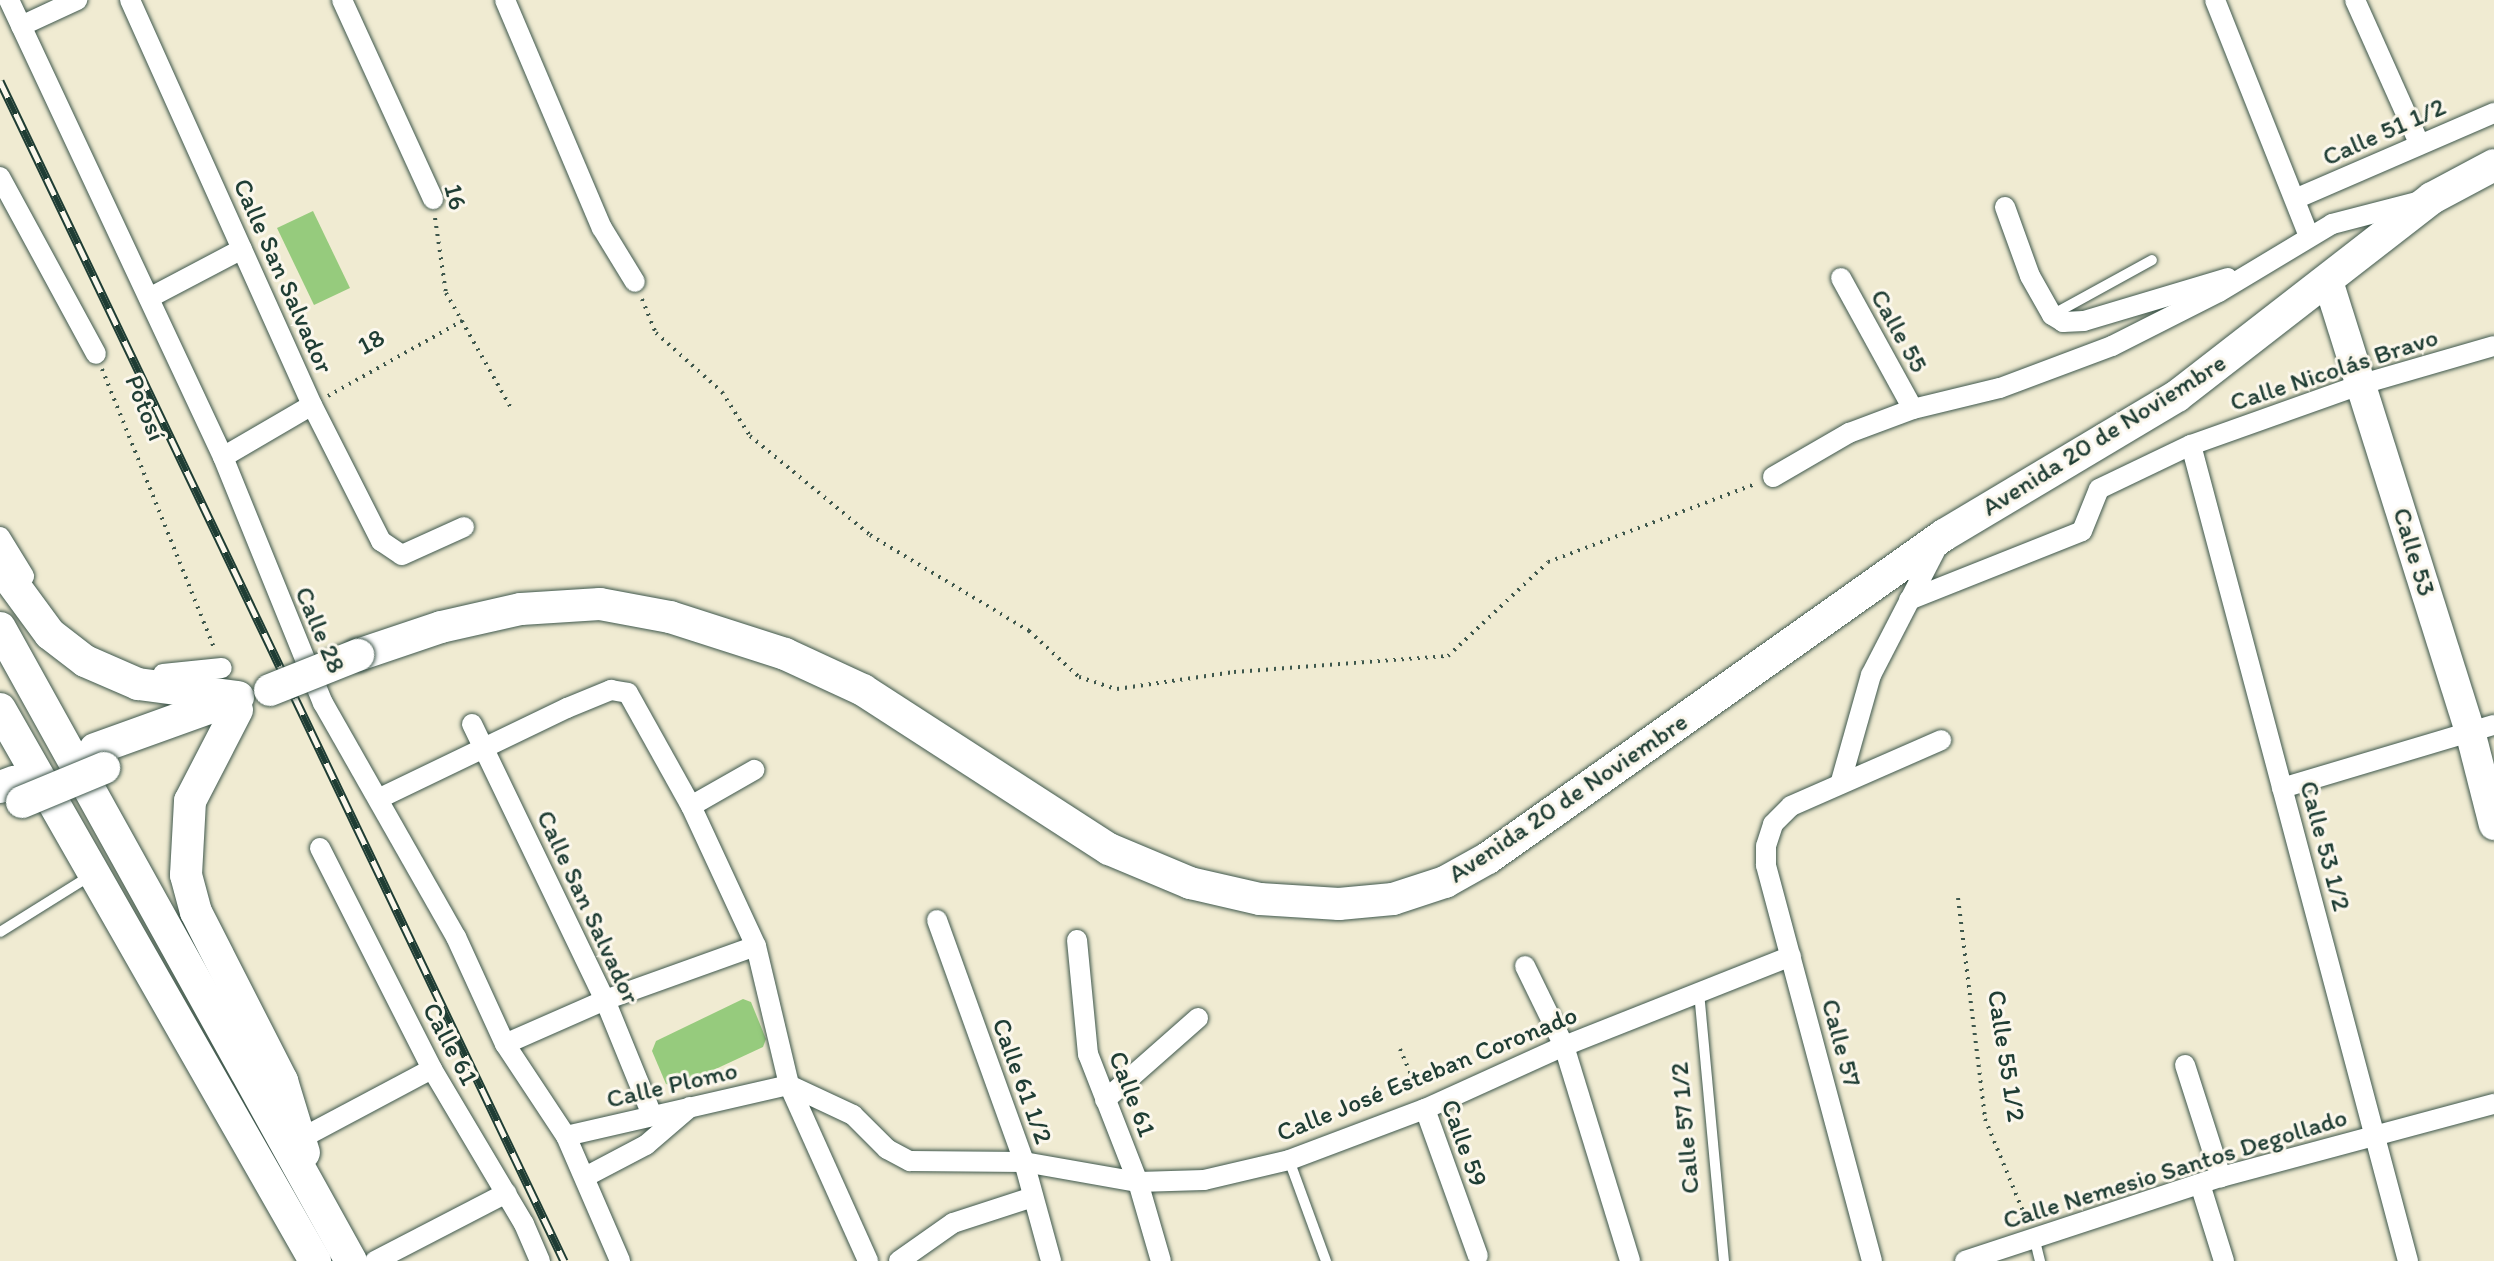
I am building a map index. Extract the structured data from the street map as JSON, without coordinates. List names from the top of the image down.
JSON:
{
  "streets": {
    "main road": ["Avenida 20 de Noviembre"],
    "street": [
      "Calle 51 1/2",
      "16",
      "Calle San Salvador",
      "Calle 55",
      "Calle Nicolás Bravo",
      "Potosí",
      "Calle 53",
      "Calle 28",
      "Calle 53 1/2",
      "Calle 57",
      "Calle 61",
      "Calle José Esteban Coronado",
      "Calle 61 1/2",
      "Calle Plomo",
      "Calle 59",
      "Calle Nemesio Santos Degollado"
    ],
    "lane": ["Calle 57 1/2"],
    "path": ["18", "Calle 55 1/2"]
  },
  "crossings": [
    ["16", "18"],
    ["Calle San Salvador", "18"],
    ["Calle San Salvador", "Calle Plomo"],
    ["Calle Nicolás Bravo", "Calle 53"],
    ["Calle Nicolás Bravo", "Calle 53 1/2"],
    ["Avenida 20 de Noviembre", "Calle 53"],
    ["Calle 28", "Calle Plomo"],
    ["Calle 53 1/2", "Calle Nemesio Santos Degollado"],
    ["Calle 57", "Calle José Esteban Coronado"],
    ["Calle 61", "Calle José Esteban Coronado"],
    ["Calle 55 1/2", "Calle Nemesio Santos Degollado"],
    ["Calle José Esteban Coronado", "Calle 61 1/2"],
    ["Calle José Esteban Coronado", "Calle Plomo"],
    ["Calle José Esteban Coronado", "Calle 57 1/2"],
    ["Calle José Esteban Coronado", "Calle 59"]
  ]
}
